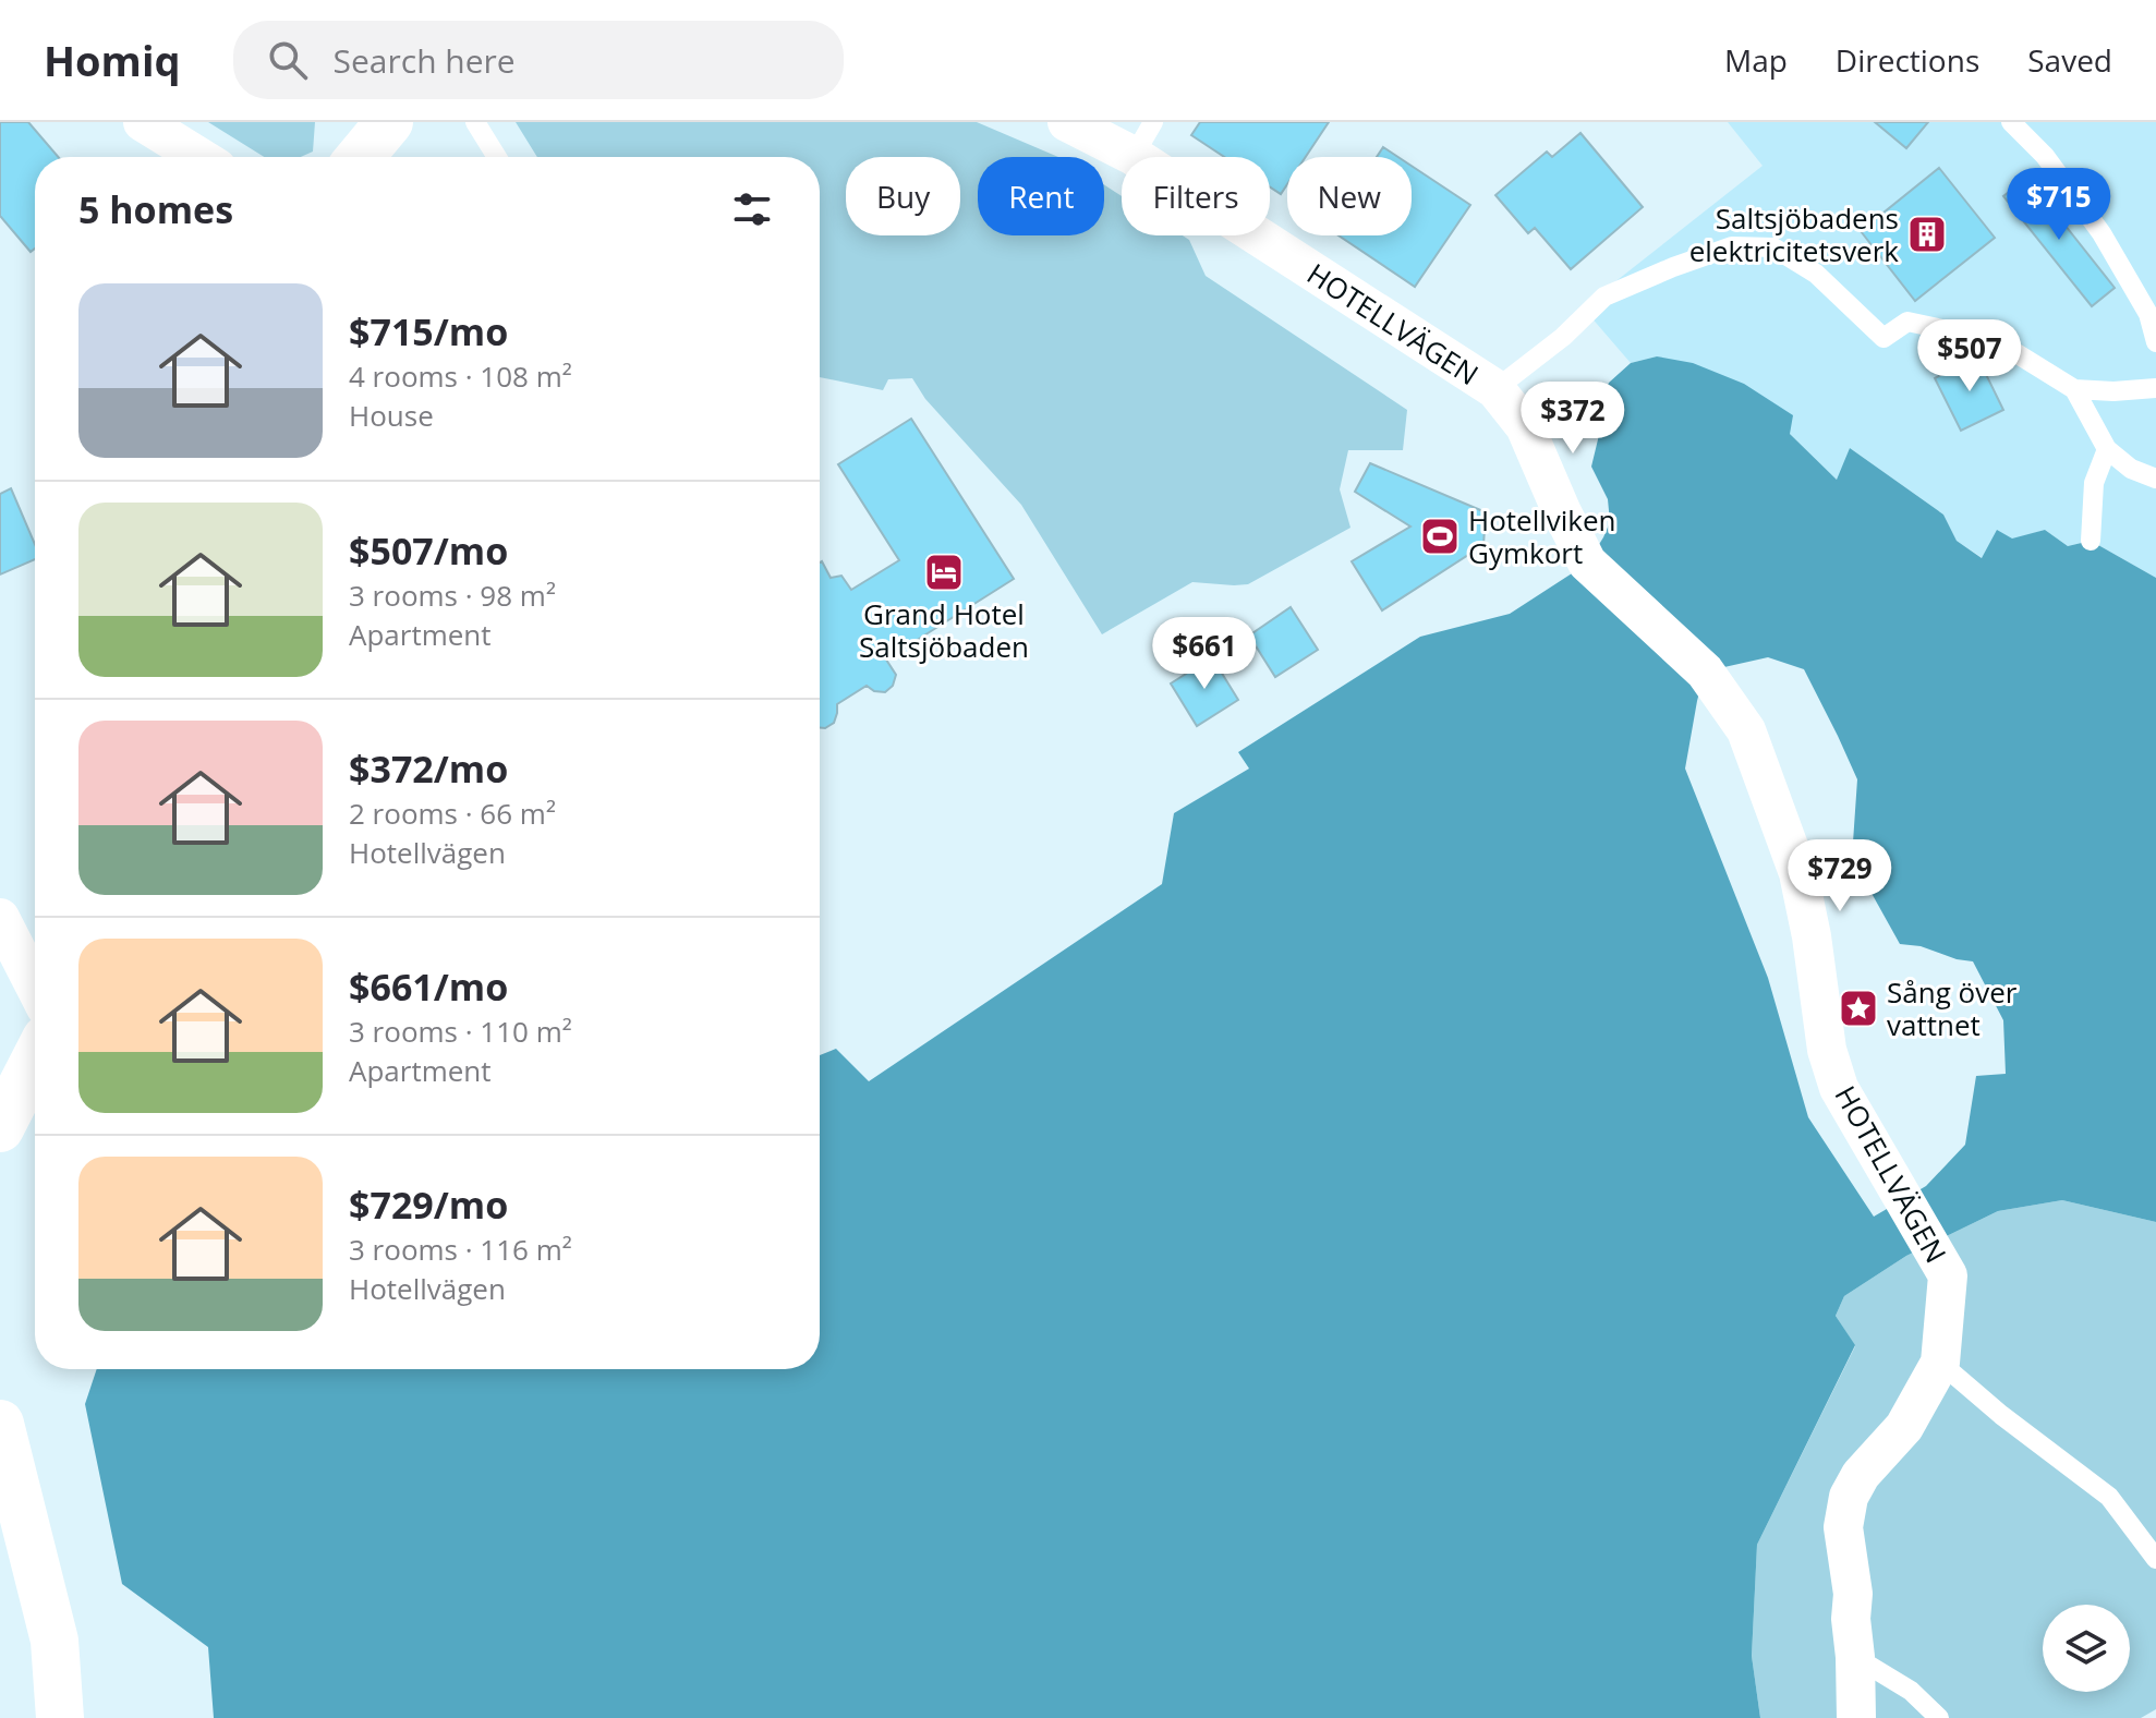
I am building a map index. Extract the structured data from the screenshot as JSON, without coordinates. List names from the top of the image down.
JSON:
{
  "streets": {
    "street": ["HOTELLVÄGEN"]
  },
  "places": {
    "building": ["Saltsjöbadens elektricitetsverk"],
    "sports": ["Hotellviken Gymkort"],
    "hotel": ["Grand Hotel Saltsjöbaden"],
    "place": ["Sång över vattnet"]
  },
  "page": {
    "header": "Homiq",
    "search": "Search here",
    "nav": ["Map", "Directions", "Saved"],
    "chip": [
      "Buy",
      "Rent",
      "Filters",
      "New"
    ],
    "heading": "5 homes",
    "price": [
      "$715",
      "$507",
      "$372",
      "$661",
      "$729"
    ],
    "list": [
      {
        "name": "$715/mo",
        "note": "4 rooms · 108 m² · House"
      },
      {
        "name": "$507/mo",
        "note": "3 rooms · 98 m² · Apartment"
      },
      {
        "name": "$372/mo",
        "note": "2 rooms · 66 m² · Hotellvägen"
      },
      {
        "name": "$661/mo",
        "note": "3 rooms · 110 m² · Apartment"
      },
      {
        "name": "$729/mo",
        "note": "3 rooms · 116 m² · Hotellvägen"
      }
    ]
  }
}
